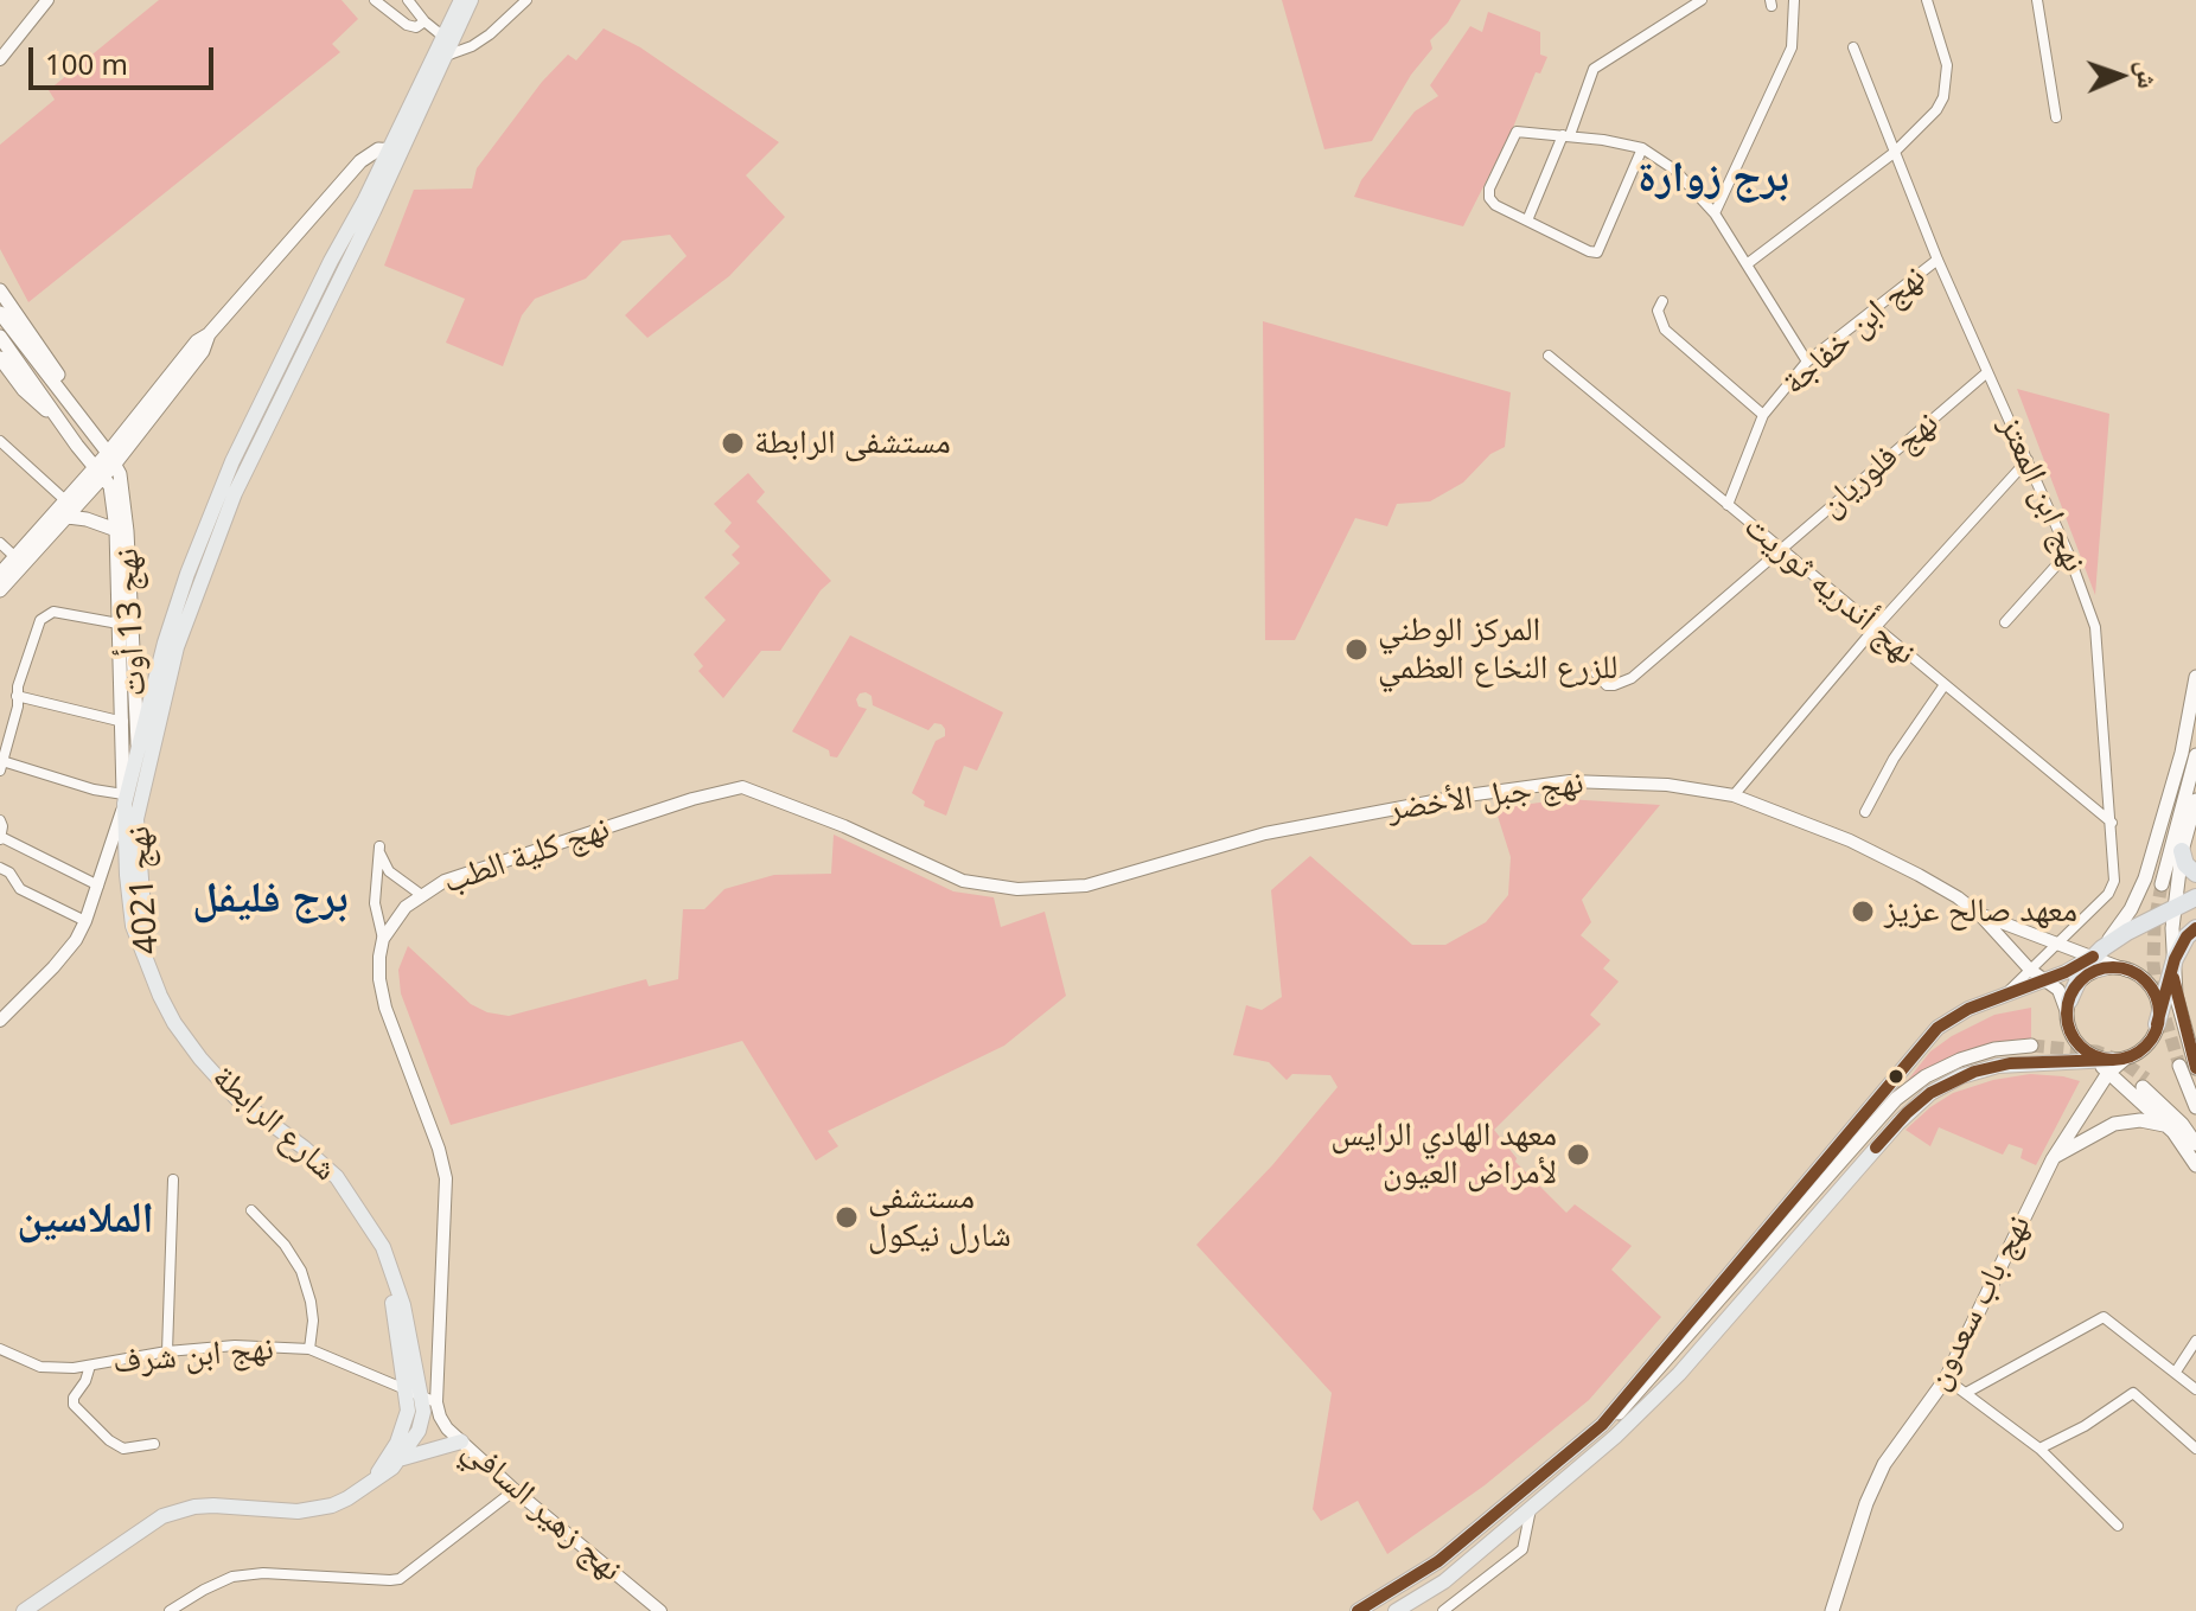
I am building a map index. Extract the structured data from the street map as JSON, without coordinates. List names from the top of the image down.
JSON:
{
  "streets": {
    "main road": [
      "نهج 13 أوت",
      "نهج 4021",
      "شارع الرابطة",
      "نهج باب سعدون"
    ],
    "street": [
      "نهج ابن خفاجة",
      "نهج فلوريان",
      "نهج ابن المعتز",
      "نهج أندريه ثوريت",
      "نهج جبل الأخضر",
      "نهج كلية الطب",
      "نهج ابن شرف",
      "نهج زهير السافي"
    ]
  },
  "crossings": [
    ["نهج ابن خفاجة", "نهج ابن المعتز"],
    ["نهج ابن خفاجة", "نهج أندريه ثوريت"],
    ["نهج فلوريان", "نهج ابن المعتز"],
    ["نهج فلوريان", "نهج أندريه ثوريت"],
    ["نهج ابن المعتز", "نهج أندريه ثوريت"],
    ["نهج ابن المعتز", "نهج جبل الأخضر"],
    ["نهج 13 أوت", "نهج 4021"],
    ["نهج جبل الأخضر", "نهج كلية الطب"],
    ["نهج جبل الأخضر", "نهج باب سعدون"],
    ["نهج 4021", "شارع الرابطة"],
    ["شارع الرابطة", "نهج ابن شرف"],
    ["شارع الرابطة", "نهج زهير السافي"],
    ["نهج ابن شرف", "نهج زهير السافي"]
  ],
  "districts": ["برج زوارة", "برج فليفل", "الملاسين"],
  "places": [
    "مستشفى الرابطة",
    "المركز الوطني للزرع النخاع العظمي",
    "معهد صالح عزيز",
    "معهد الهادي الرايس لأمراض العيون",
    "مستشفى شارل نيكول"
  ],
  "scale_bar": "100 m",
  "north": "right"
}
